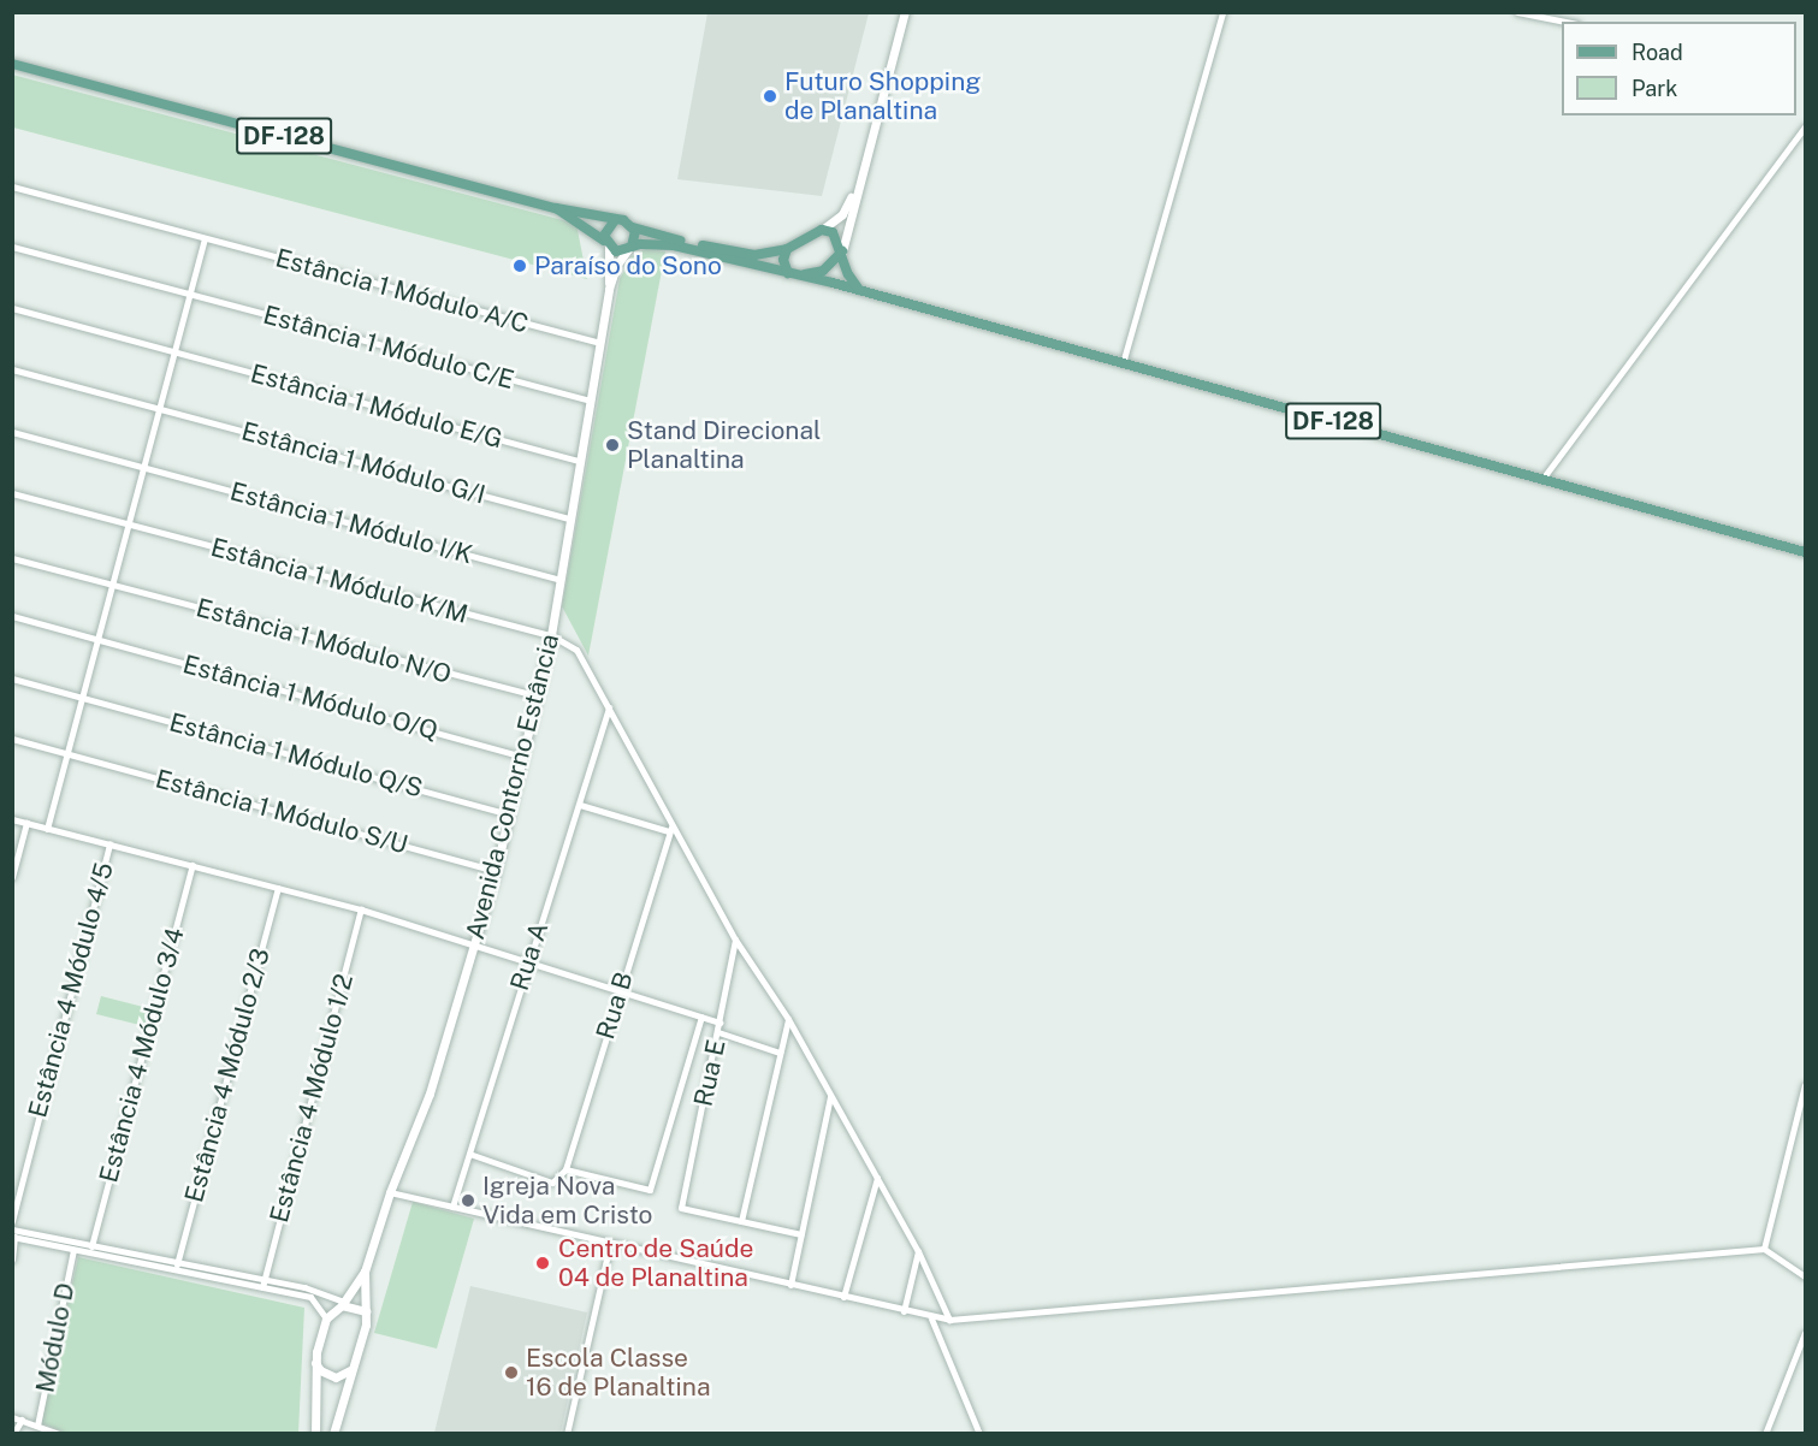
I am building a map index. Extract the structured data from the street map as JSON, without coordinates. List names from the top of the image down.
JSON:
{
  "streets": {
    "main road": ["DF-128"],
    "street": [
      "Estância 1 Módulo A/C",
      "Estância 1 Módulo C/E",
      "Estância 1 Módulo E/G",
      "Estância 1 Módulo G/I",
      "Estância 1 Módulo I/K",
      "Estância 1 Módulo K/M",
      "Estância 1 Módulo N/O",
      "Estância 1 Módulo O/Q",
      "Estância 1 Módulo Q/S",
      "Avenida Contorno Estância",
      "Estância 1 Módulo S/U",
      "Rua A",
      "Estância 4 Módulo 4/5",
      "Rua B",
      "Estância 4 Módulo 3/4",
      "Rua E",
      "Estância 4 Módulo 2/3",
      "Estância 4 Módulo 1/2",
      "Módulo D"
    ]
  },
  "crossings": [
    ["DF-128", "Avenida Contorno Estância"],
    ["Estância 1 Módulo A/C", "Avenida Contorno Estância"],
    ["Estância 1 Módulo C/E", "Avenida Contorno Estância"],
    ["Estância 1 Módulo E/G", "Avenida Contorno Estância"],
    ["Estância 1 Módulo G/I", "Avenida Contorno Estância"],
    ["Estância 1 Módulo I/K", "Avenida Contorno Estância"],
    ["Estância 1 Módulo K/M", "Avenida Contorno Estância"],
    ["Estância 1 Módulo N/O", "Avenida Contorno Estância"],
    ["Estância 1 Módulo O/Q", "Avenida Contorno Estância"],
    ["Estância 1 Módulo Q/S", "Avenida Contorno Estância"],
    ["Avenida Contorno Estância", "Estância 1 Módulo S/U"],
    ["Rua A", "Rua B"]
  ],
  "places": [
    "Futuro Shopping de Planaltina",
    "Paraíso do Sono",
    "Stand Direcional Planaltina",
    "Igreja Nova Vida em Cristo",
    "Centro de Saúde 04 de Planaltina",
    "Escola Classe 16 de Planaltina"
  ],
  "legend": ["Road", "Park"]
}
